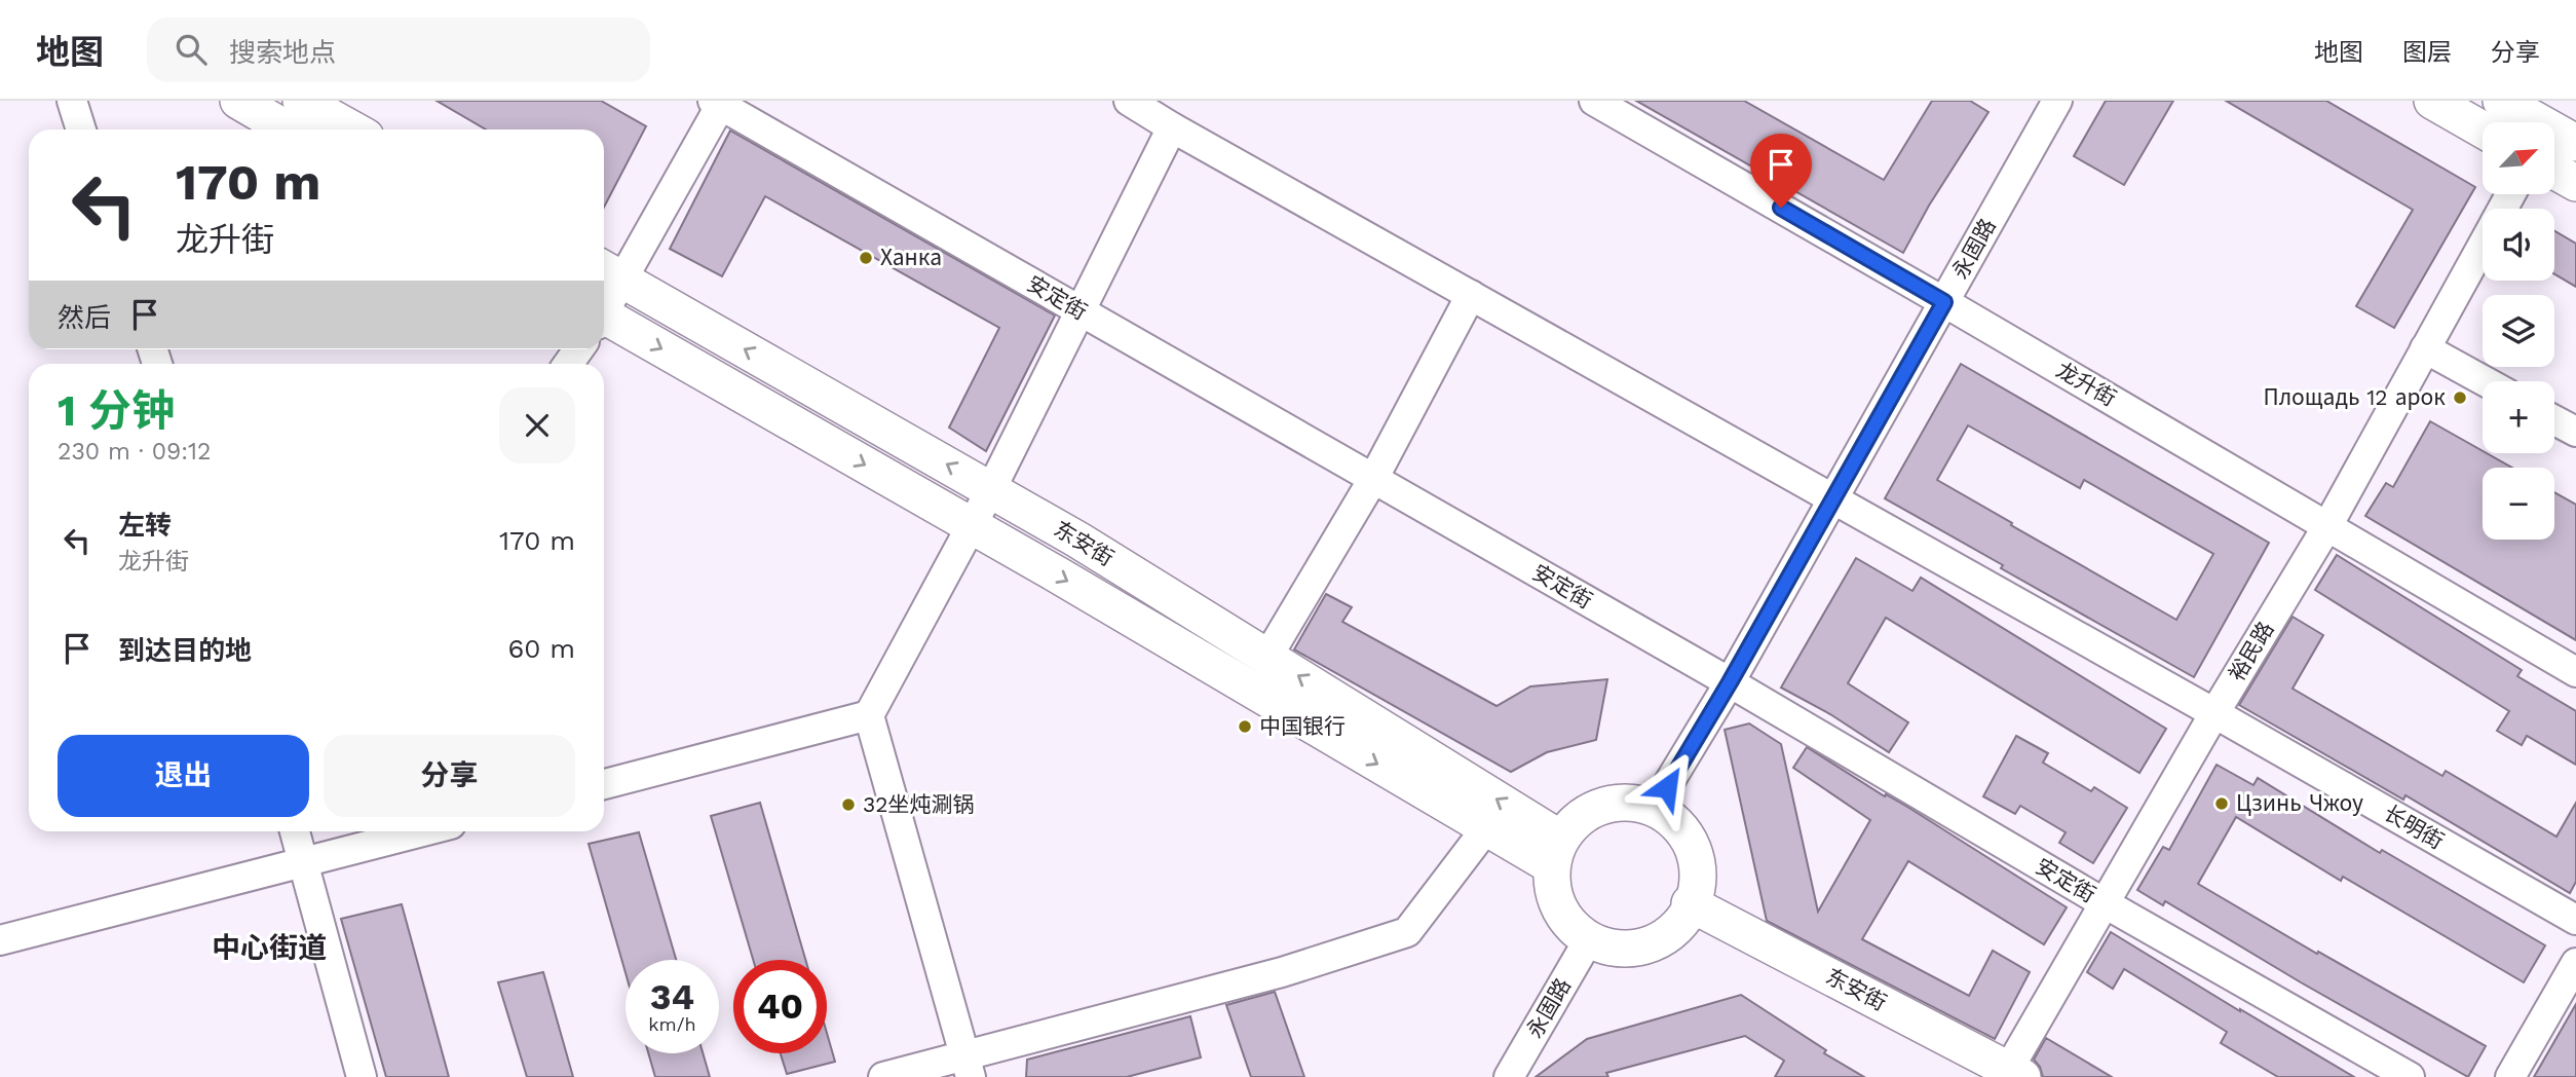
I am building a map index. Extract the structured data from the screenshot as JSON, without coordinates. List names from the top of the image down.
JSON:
{
  "streets": {
    "main road": ["东安街"],
    "street": [
      "永固路",
      "安定街",
      "龙升街",
      "裕民路",
      "长明街"
    ]
  },
  "crossings": [
    ["永固路", "安定街"],
    ["永固路", "龙升街"],
    ["永固路", "东安街"],
    ["永固路", "长明街"],
    ["安定街", "裕民路"],
    ["龙升街", "裕民路"],
    ["东安街", "裕民路"],
    ["裕民路", "长明街"]
  ],
  "districts": ["中心街道"],
  "places": [
    "Ханка",
    "Площадь 12 арок",
    "中国银行",
    "Цзинь Чжоу",
    "32坐炖涮锅"
  ],
  "north": "top right",
  "page": {
    "header": "地图",
    "search": "搜索地点",
    "nav": ["地图", "图层", "分享"],
    "map_buttons": ["+", "−"],
    "turn": ["170 m", "龙升街"],
    "then": "然后",
    "heading": ["1 分钟", "230 m · 09:12"],
    "list": [
      {
        "name": "左转",
        "note": "龙升街",
        "value": "170 m"
      },
      {
        "name": "到达目的地",
        "value": "60 m"
      }
    ],
    "buttons": ["退出", "分享"],
    "speed": "34 km/h",
    "limit": "40"
  }
}
